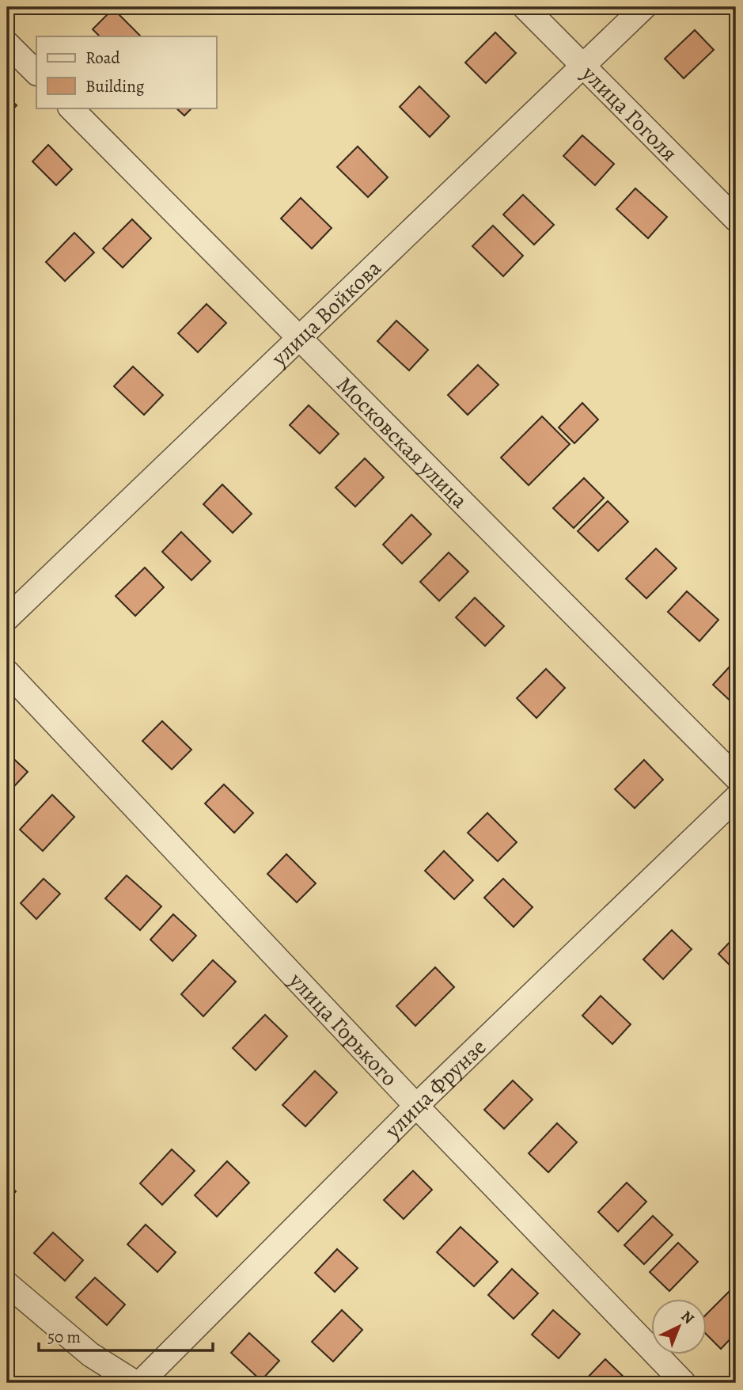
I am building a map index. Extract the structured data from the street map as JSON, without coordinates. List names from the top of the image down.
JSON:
{
  "streets": {
    "street": [
      "улица Гоголя",
      "улица Войкова",
      "Московская улица",
      "улица Горького",
      "улица Фрунзе"
    ]
  },
  "crossings": [
    ["улица Гоголя", "улица Войкова"],
    ["улица Войкова", "Московская улица"],
    ["улица Горького", "улица Фрунзе"]
  ],
  "legend": ["Road", "Building"],
  "scale_bar": "50 m",
  "north": "top right"
}
